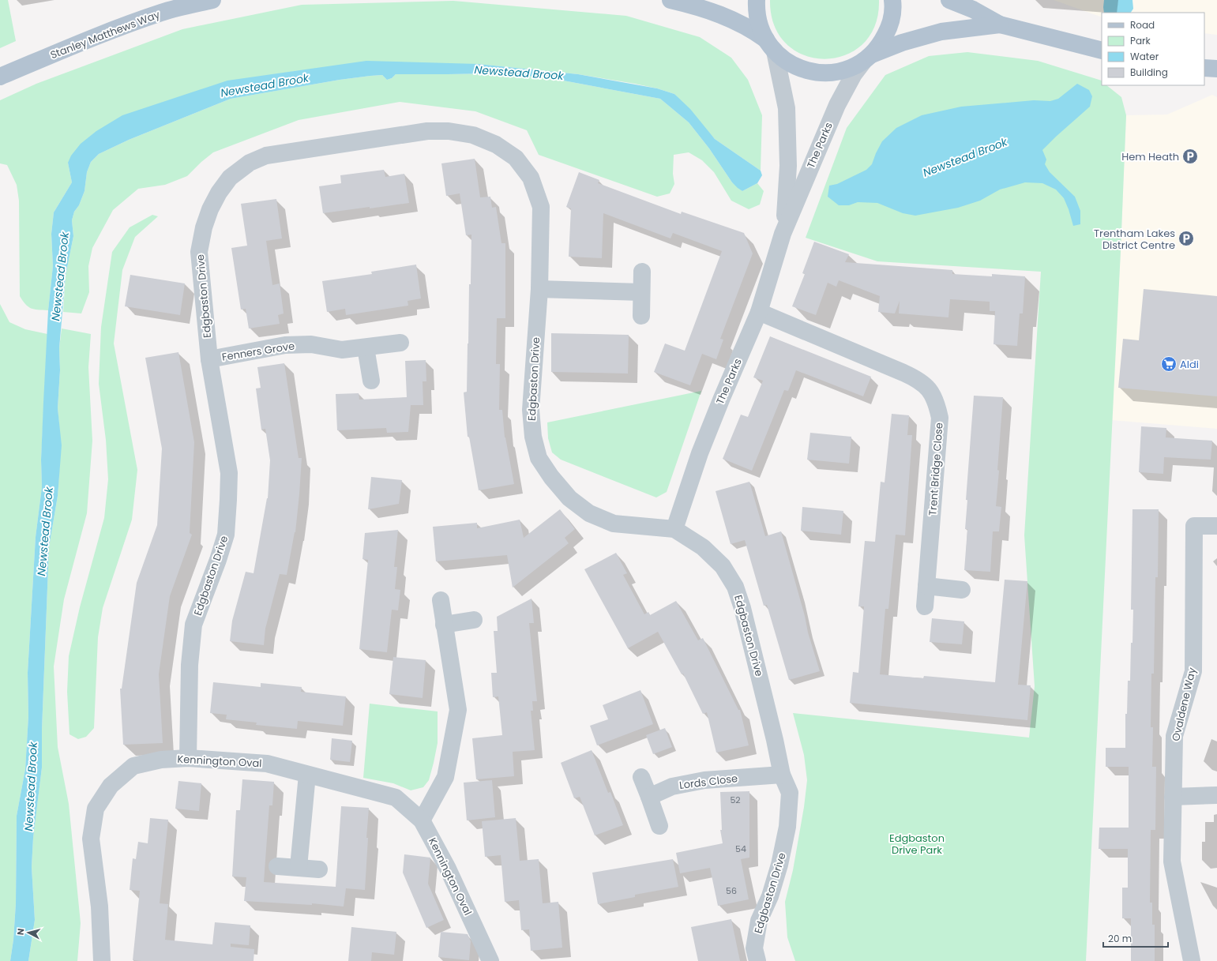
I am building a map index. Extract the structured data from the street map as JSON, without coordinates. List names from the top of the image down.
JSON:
{
  "streets": {
    "main road": ["Stanley Matthews Way"],
    "street": [
      "The Parks",
      "Edgbaston Drive",
      "Fenners Grove",
      "Trent Bridge Close",
      "Ovaldene Way",
      "Kennington Oval",
      "Lords Close"
    ]
  },
  "crossings": [
    ["The Parks", "Edgbaston Drive"],
    ["The Parks", "Trent Bridge Close"],
    ["Edgbaston Drive", "Fenners Grove"],
    ["Edgbaston Drive", "Kennington Oval"],
    ["Edgbaston Drive", "Lords Close"]
  ],
  "water": ["Newstead Brook"],
  "parks": ["Edgbaston Drive Park"],
  "places": {
    "parking": ["Hem Heath", "Trentham Lakes District Centre"],
    "supermarket": ["Aldi"]
  },
  "house_numbers": ["52", "54", "56"],
  "legend": [
    "Road",
    "Park",
    "Water",
    "Building"
  ],
  "scale_bar": "20 m",
  "north": "left"
}
